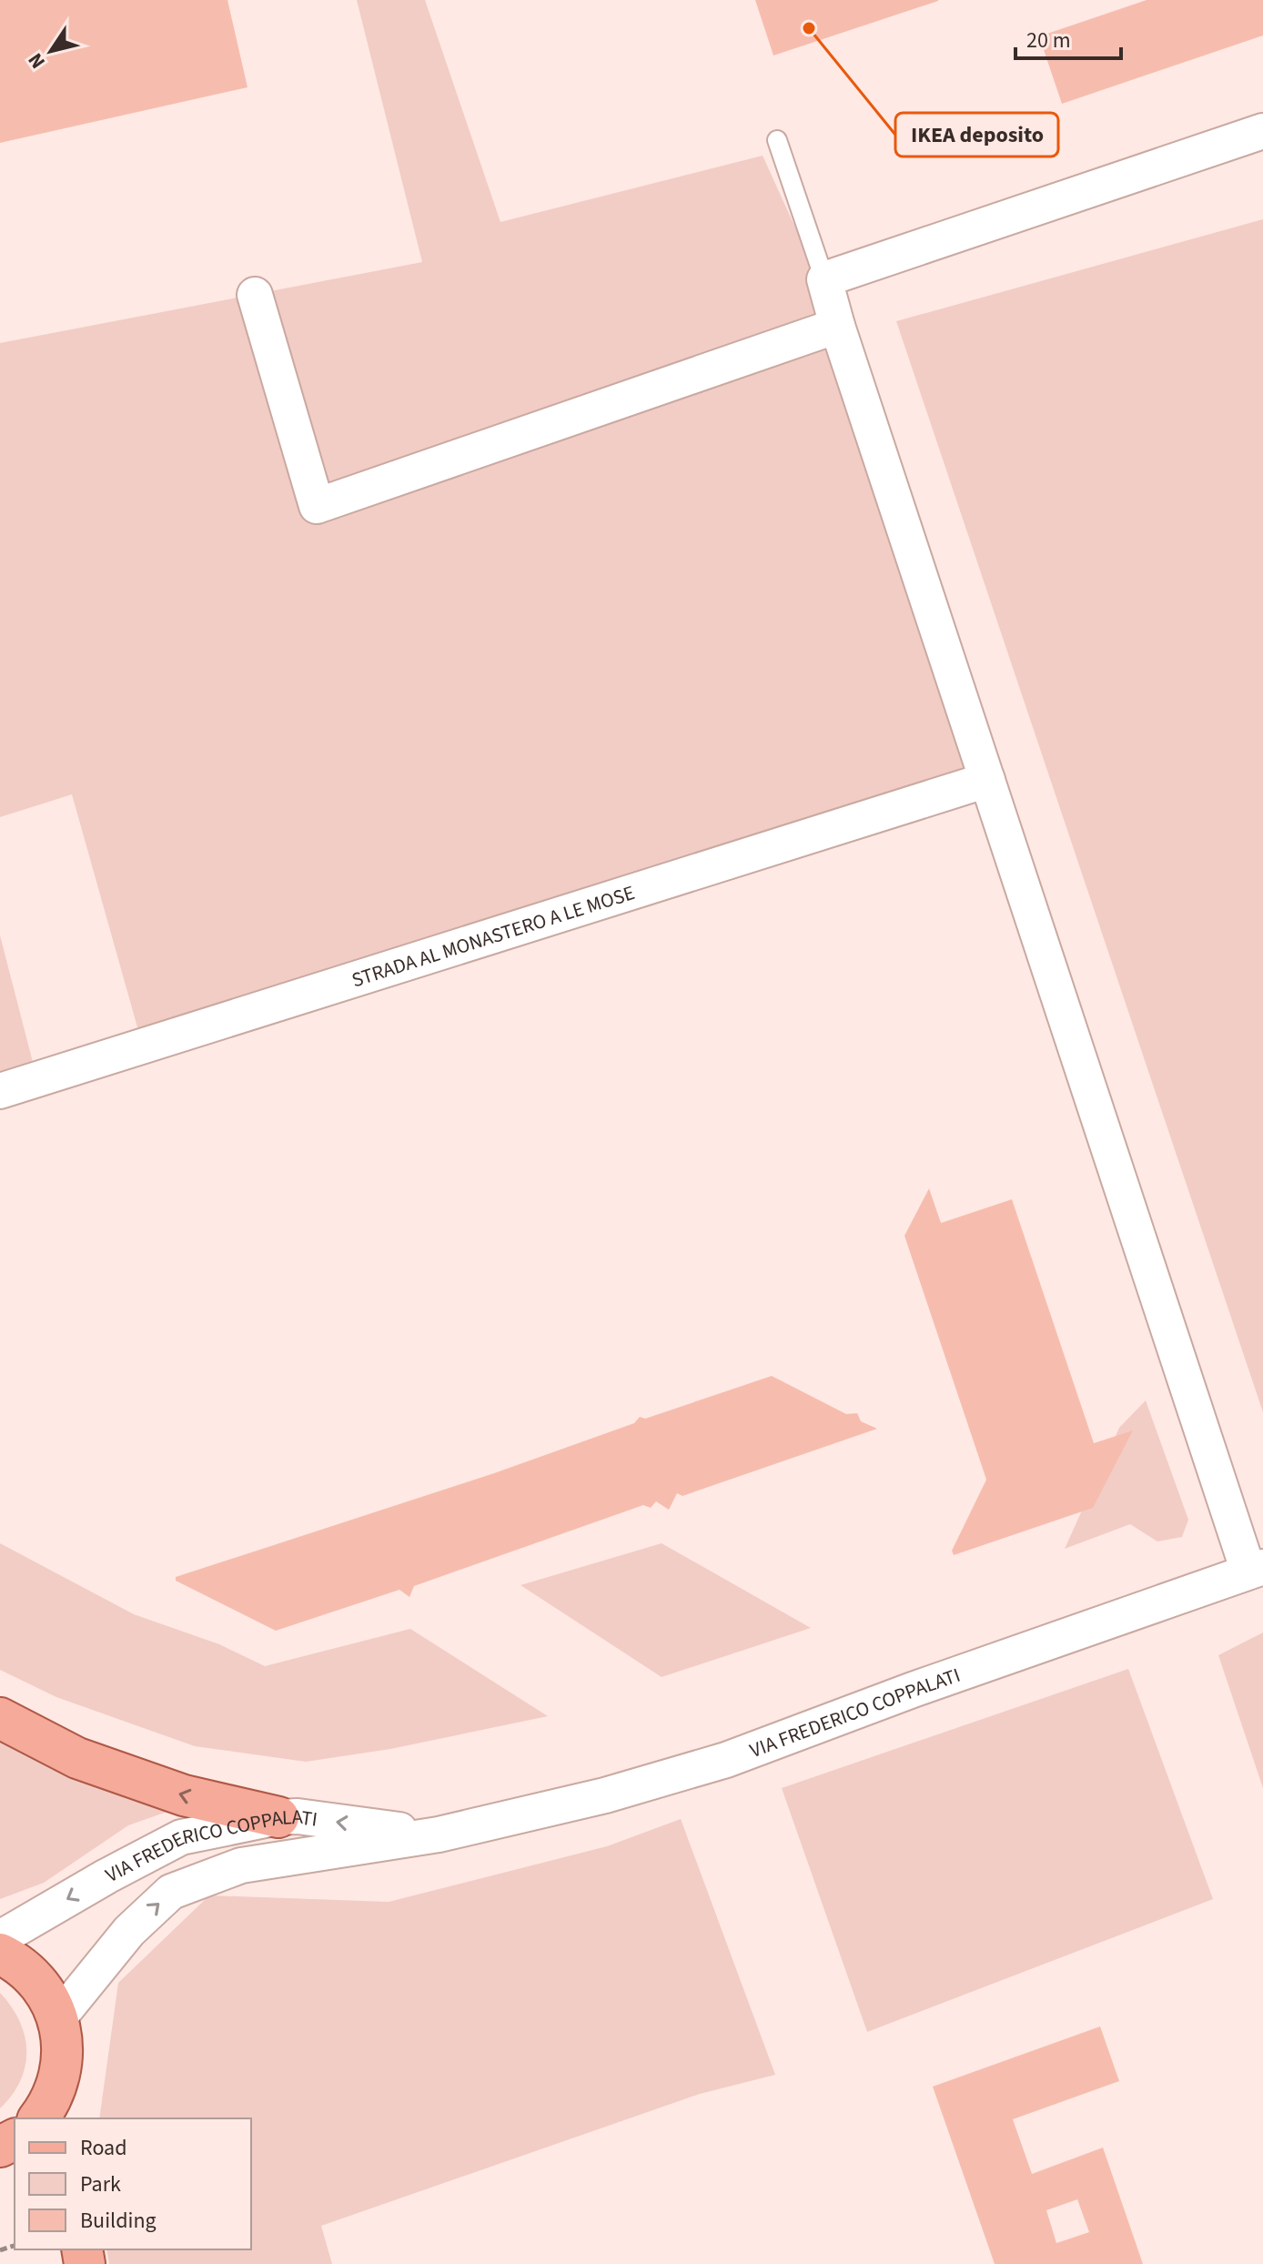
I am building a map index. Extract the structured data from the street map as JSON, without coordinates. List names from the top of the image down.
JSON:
{
  "streets": {
    "street": ["STRADA AL MONASTERO A LE MOSE", "VIA FREDERICO COPPALATI"]
  },
  "places": ["IKEA deposito"],
  "legend": ["Road", "Park", "Building"],
  "scale_bar": "20 m",
  "north": "bottom left"
}
